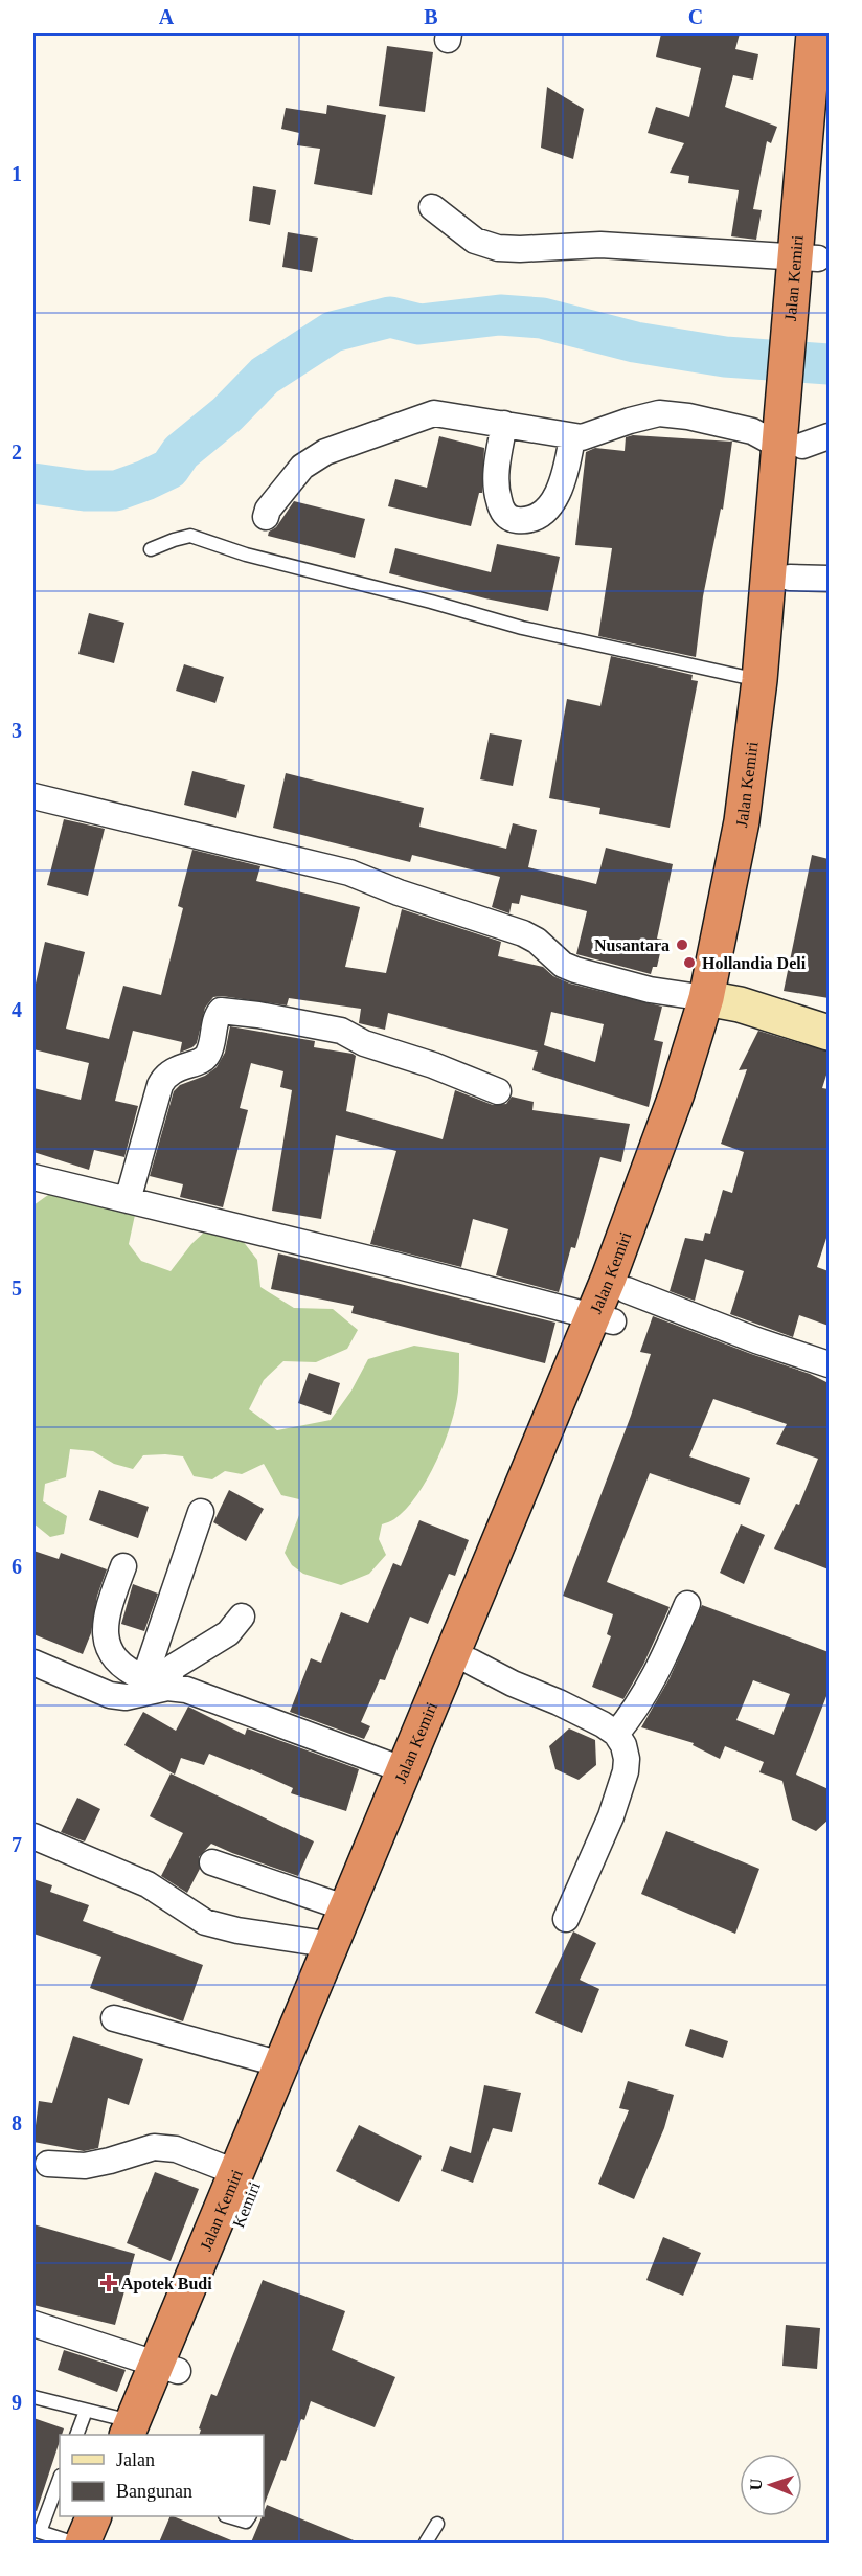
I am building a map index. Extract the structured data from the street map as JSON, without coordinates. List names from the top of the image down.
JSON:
{
  "streets": {
    "highway": ["Jalan Kemiri", "Kemiri"]
  },
  "crossings": [
    ["Jalan Kemiri", "Kemiri"]
  ],
  "places": {
    "other": ["Nusantara", "Hollandia Deli"],
    "health": ["Apotek Budi"]
  },
  "legend": ["Jalan", "Bangunan"],
  "north": "left",
  "grid": {
    "columns": ["A", "B", "C"],
    "rows": [
      "1",
      "2",
      "3",
      "4",
      "5",
      "6",
      "7",
      "8",
      "9"
    ]
  }
}
